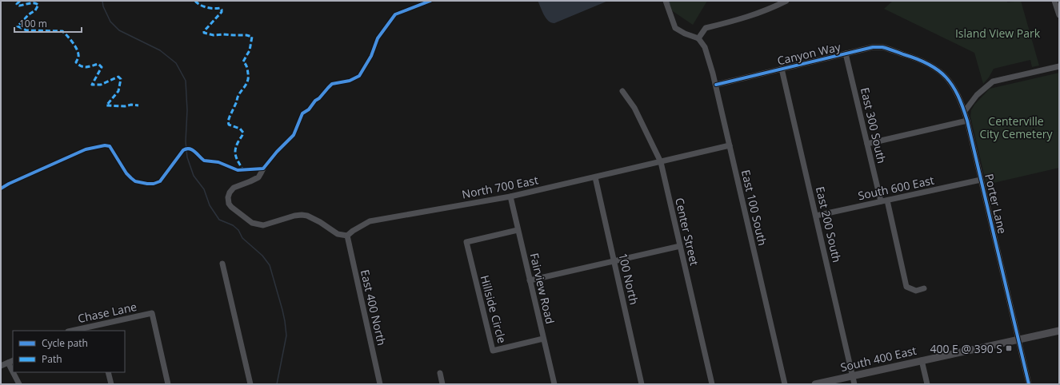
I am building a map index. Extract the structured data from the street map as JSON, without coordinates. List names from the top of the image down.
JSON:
{
  "streets": {
    "street": [
      "Canyon Way",
      "East 300 South",
      "North 700 East",
      "South 600 East",
      "Porter Lane",
      "East 100 South",
      "East 200 South",
      "Center Street",
      "100 North",
      "Fairview Road",
      "East 400 North",
      "Hillside Circle",
      "Chase Lane",
      "South 400 East"
    ]
  },
  "crossings": [
    ["Canyon Way", "East 300 South"],
    ["Canyon Way", "Porter Lane"],
    ["Canyon Way", "East 100 South"],
    ["Canyon Way", "East 200 South"],
    ["East 300 South", "South 600 East"],
    ["North 700 East", "East 100 South"],
    ["North 700 East", "Center Street"],
    ["North 700 East", "100 North"],
    ["North 700 East", "Fairview Road"],
    ["North 700 East", "East 400 North"],
    ["South 600 East", "Porter Lane"],
    ["South 600 East", "East 200 South"],
    ["Porter Lane", "South 400 East"],
    ["East 200 South", "South 400 East"],
    ["Fairview Road", "Hillside Circle"]
  ],
  "parks": ["Island View Park", "Centerville City Cemetery"],
  "places": {
    "transit": ["400 E @ 390 S"]
  },
  "legend": ["Cycle path", "Path"],
  "scale_bar": "100 m"
}
